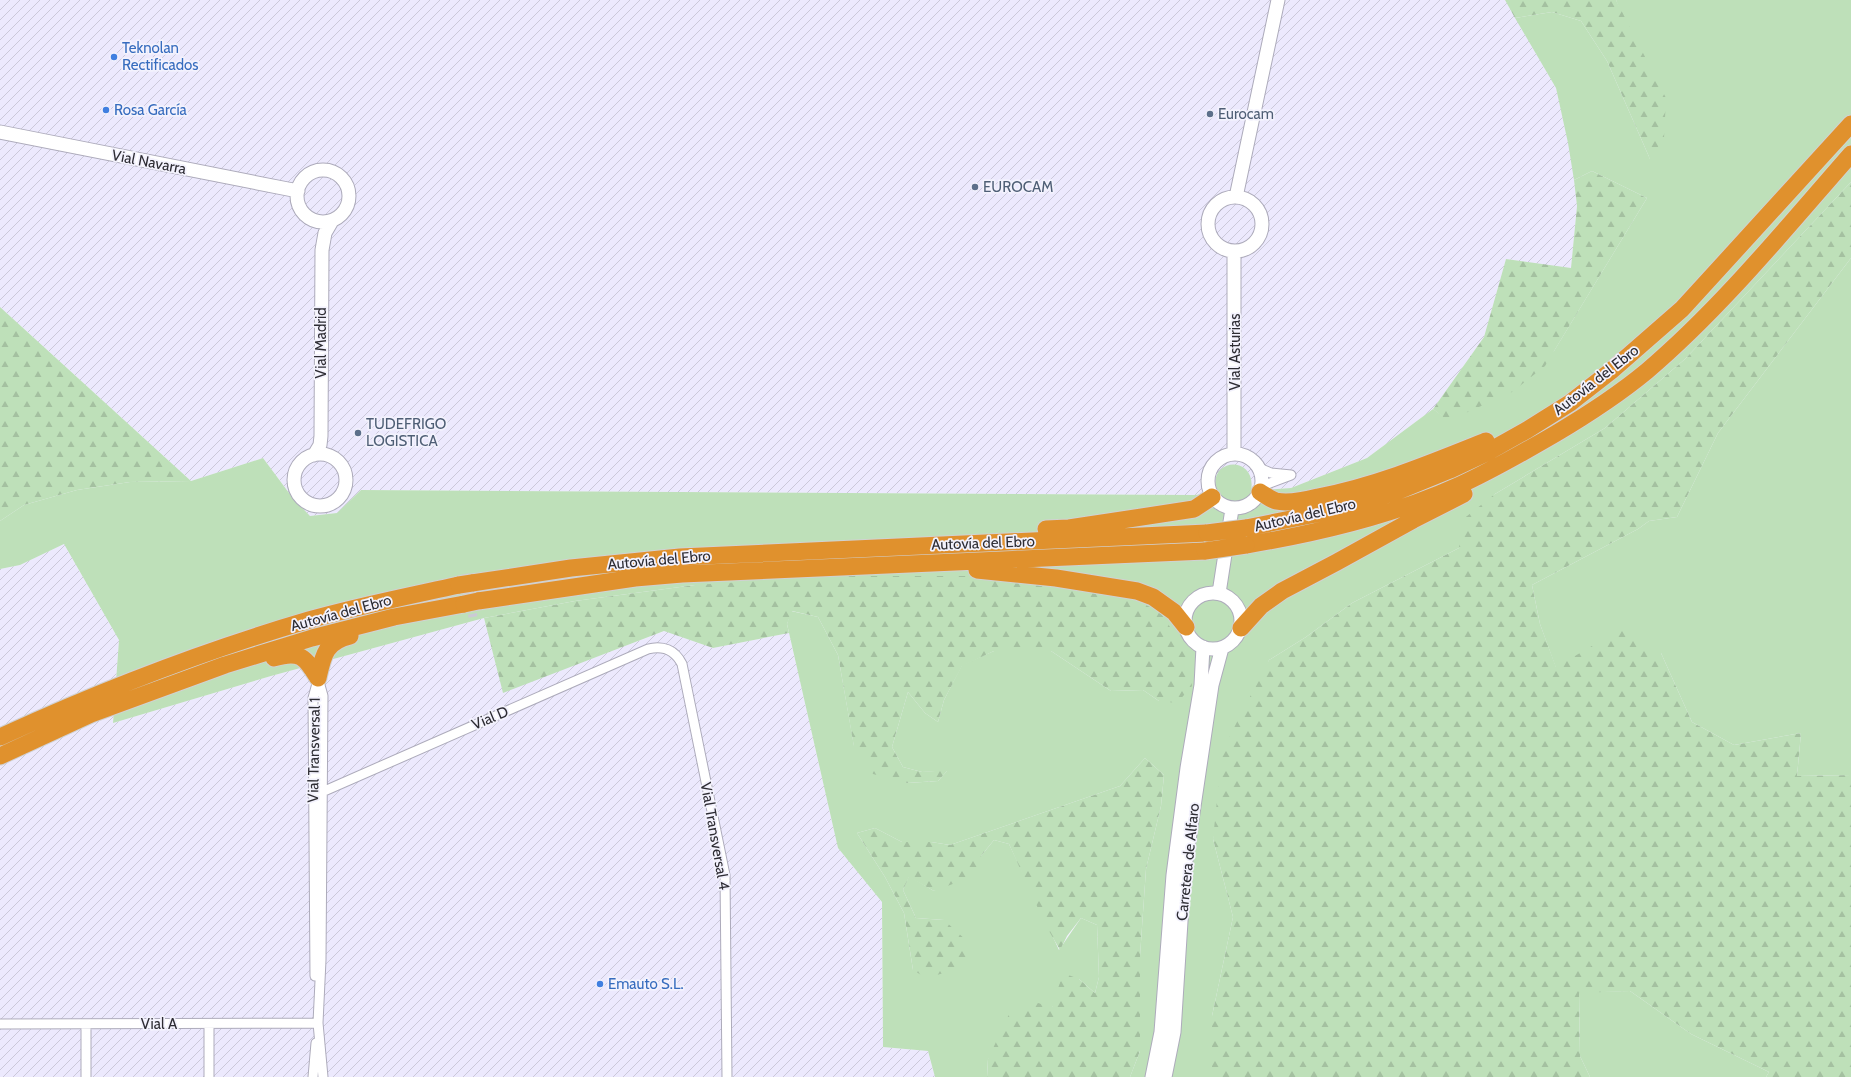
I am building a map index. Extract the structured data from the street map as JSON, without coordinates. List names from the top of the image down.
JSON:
{
  "streets": {
    "highway": ["Autovía del Ebro"],
    "street": [
      "Vial Navarra",
      "Vial Madrid",
      "Vial Asturias",
      "Vial D",
      "Vial Transversal 1",
      "Vial Transversal 4",
      "Carretera de Alfaro",
      "Vial A"
    ]
  },
  "crossings": [
    ["Vial Navarra", "Vial Madrid"],
    ["Vial D", "Vial Transversal 1"],
    ["Vial D", "Vial Transversal 4"],
    ["Vial Transversal 1", "Vial A"]
  ],
  "places": [
    "Teknolan Rectificados",
    "Rosa García",
    "Eurocam",
    "EUROCAM",
    "TUDEFRIGO LOGISTICA",
    "Emauto S.L."
  ]
}
